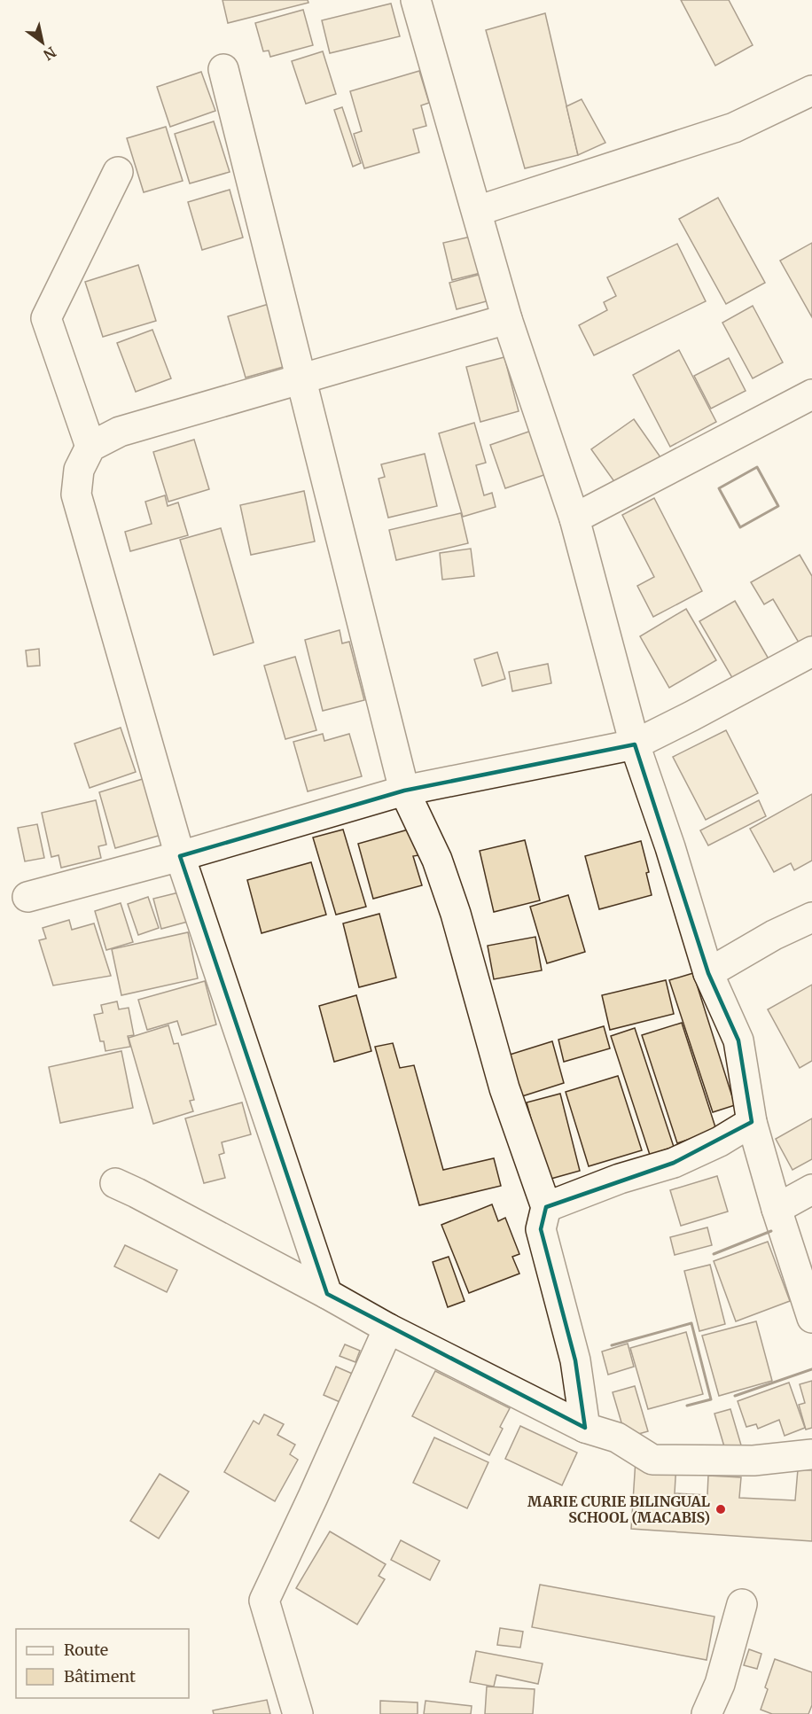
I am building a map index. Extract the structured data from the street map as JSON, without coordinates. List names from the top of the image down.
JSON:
{
  "places": ["MARIE CURIE BILINGUAL SCHOOL (MACABIS)"],
  "legend": ["Route", "Bâtiment"],
  "north": "bottom right"
}
